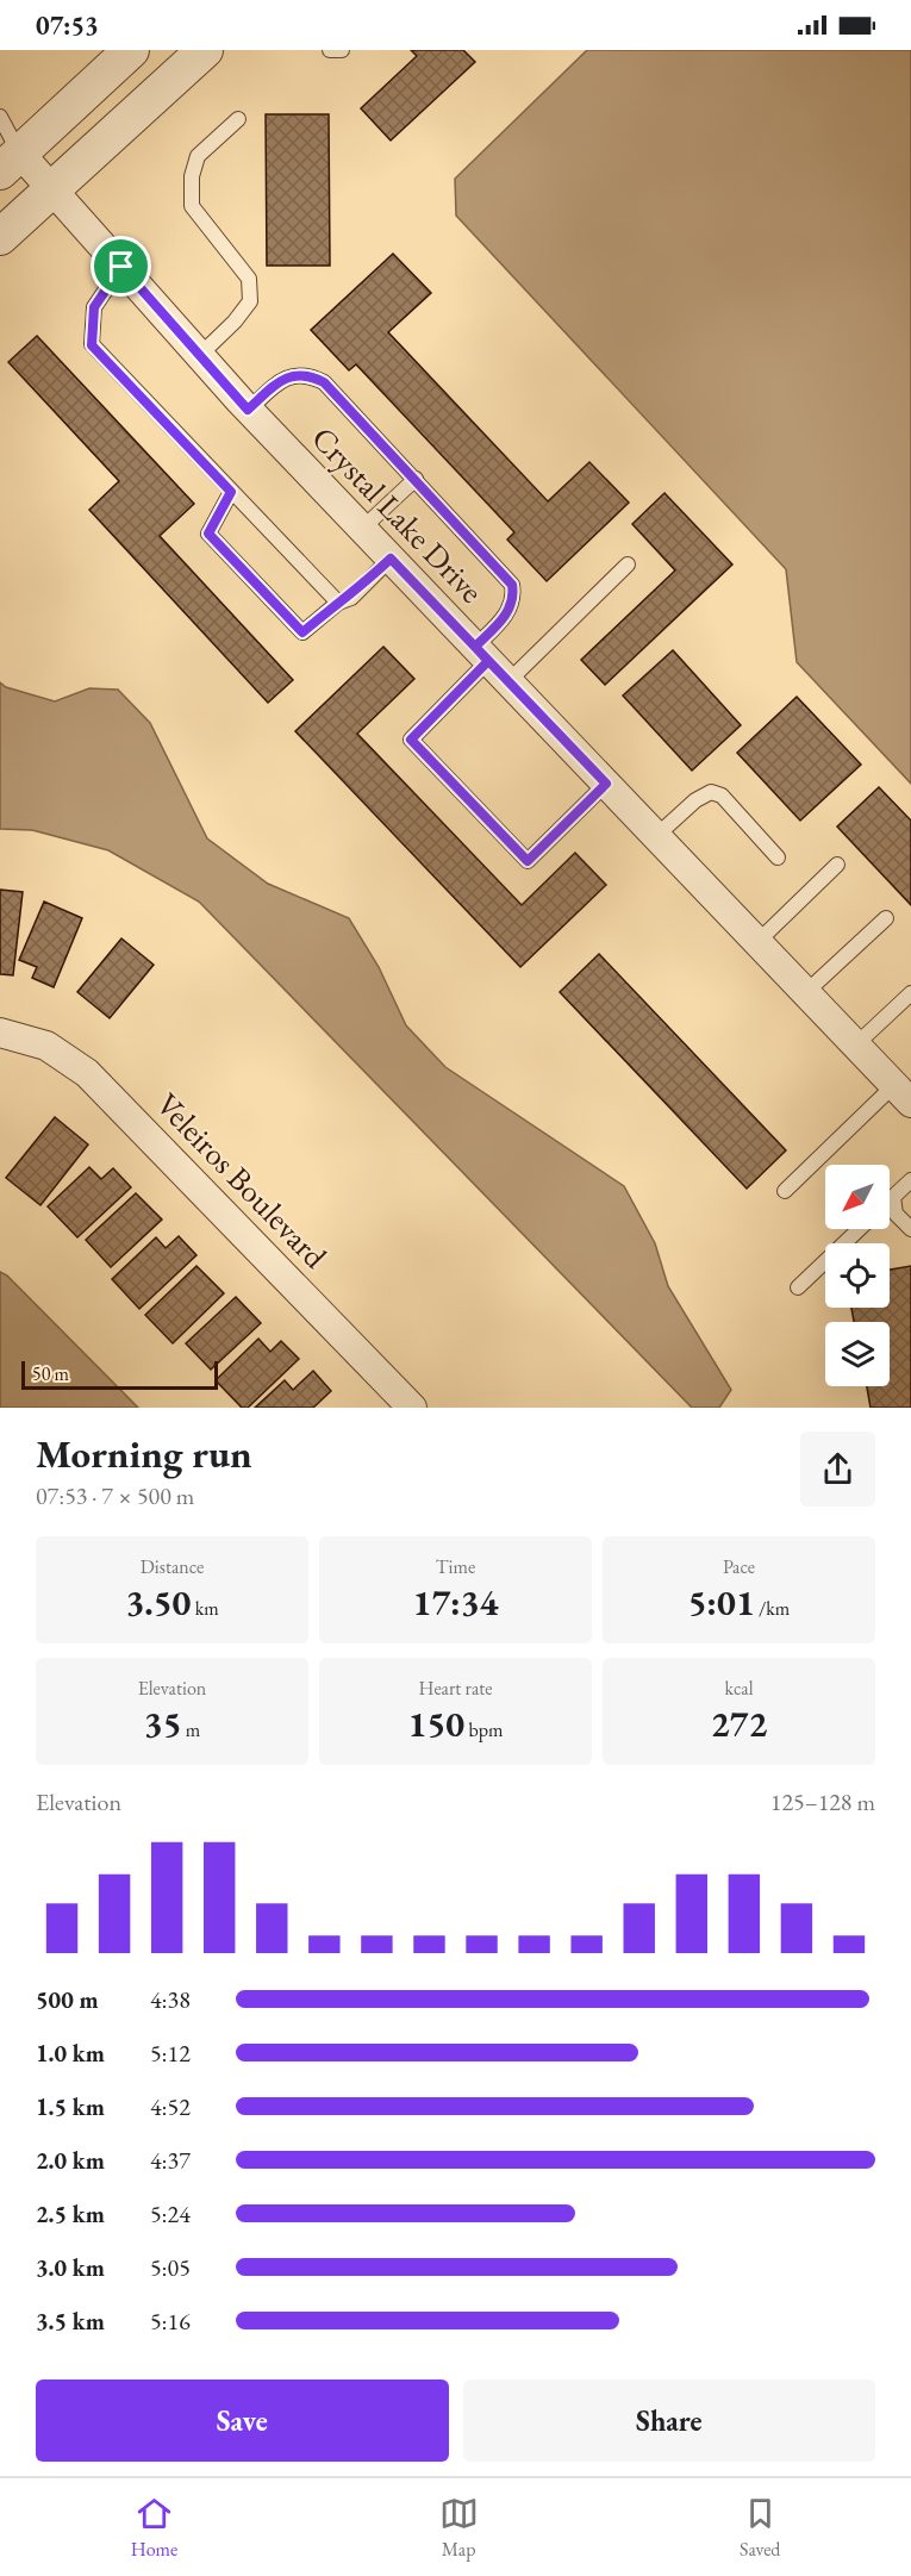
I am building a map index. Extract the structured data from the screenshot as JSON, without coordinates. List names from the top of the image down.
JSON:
{
  "streets": {
    "street": ["Crystal Lake Drive", "Veleiros Boulevard"]
  },
  "scale_bar": "50 m",
  "north": "bottom left",
  "page": {
    "status": "07:53",
    "scale": "50 m",
    "heading": ["Morning run", "07:53 · 7 × 500 m"],
    "stats": [
      ["Distance", "3.50 km"],
      ["Time", "17:34"],
      ["Pace", "5:01 /km"],
      ["Elevation", "35 m"],
      ["Heart rate", "150 bpm"],
      ["kcal", "272"]
    ],
    "chart": ["Elevation", "125–128 m"],
    "list": [
      {
        "name": "500 m",
        "note": "4:38"
      },
      {
        "name": "1.0 km",
        "note": "5:12"
      },
      {
        "name": "1.5 km",
        "note": "4:52"
      },
      {
        "name": "2.0 km",
        "note": "4:37"
      },
      {
        "name": "2.5 km",
        "note": "5:24"
      },
      {
        "name": "3.0 km",
        "note": "5:05"
      },
      {
        "name": "3.5 km",
        "note": "5:16"
      }
    ],
    "buttons": ["Save", "Share"],
    "tabs": ["Home", "Map", "Saved"]
  }
}
